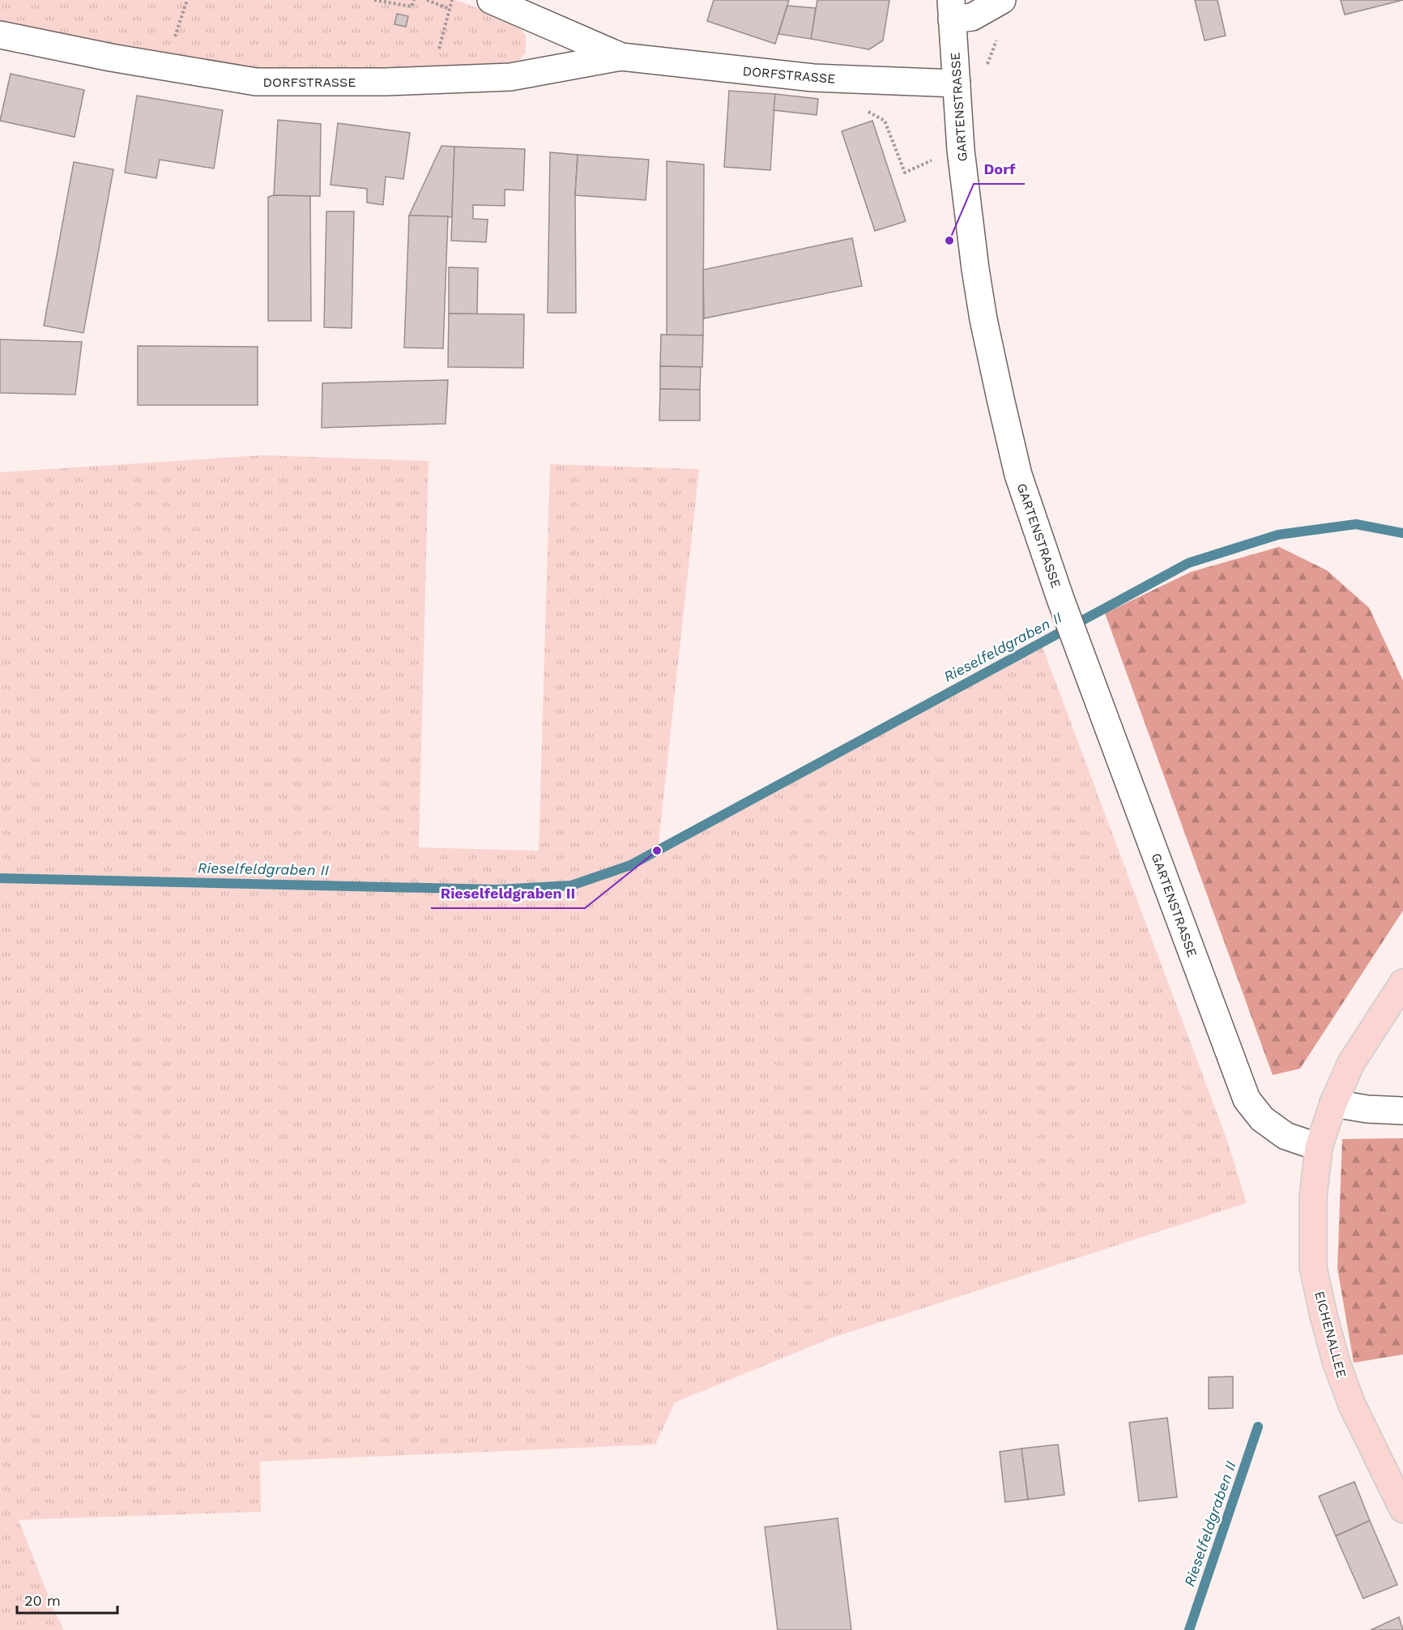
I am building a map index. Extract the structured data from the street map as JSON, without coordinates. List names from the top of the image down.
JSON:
{
  "streets": {
    "main road": ["EICHENALLEE"],
    "street": ["DORFSTRASSE", "GARTENSTRASSE"]
  },
  "crossings": [
    ["DORFSTRASSE", "GARTENSTRASSE"],
    ["GARTENSTRASSE", "EICHENALLEE"]
  ],
  "water": ["Rieselfeldgraben II"],
  "places": ["Dorf", "Rieselfeldgraben II"],
  "scale_bar": "20 m"
}
